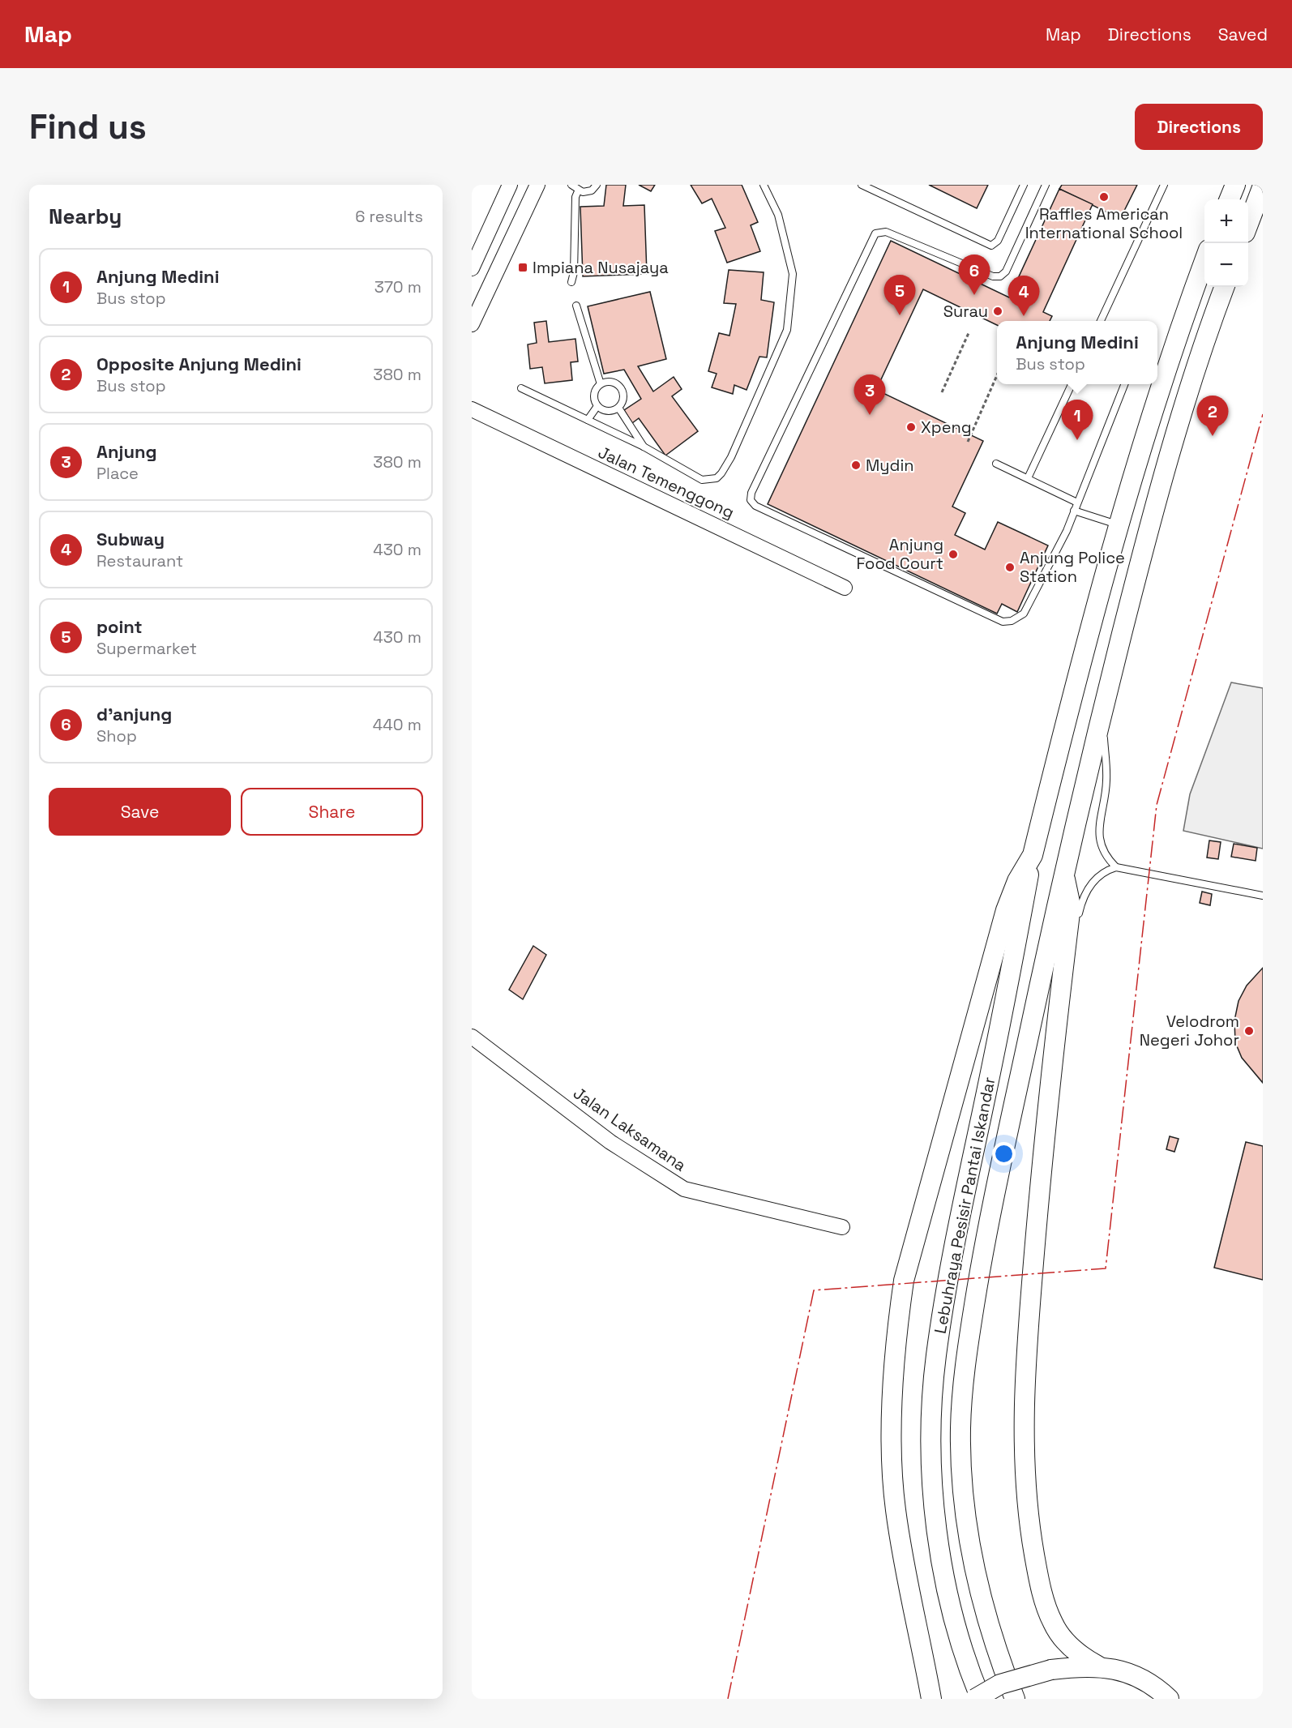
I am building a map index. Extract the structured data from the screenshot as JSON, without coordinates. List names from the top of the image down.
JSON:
{
  "streets": {
    "highway": ["Lebuhraya Pesisir Pantai Iskandar"],
    "street": ["Jalan Temenggong", "Jalan Laksamana"]
  },
  "places": {
    "other": [
      "Raffles American International School",
      "Surau",
      "Xpeng",
      "Mydin",
      "Anjung Food Court",
      "Anjung Police Station",
      "Velodrom Negeri Johor"
    ],
    "transit": ["Impiana Nusajaya"]
  },
  "page": {
    "header": "Map",
    "nav": ["Map", "Directions", "Saved"],
    "buttons": [
      "Directions",
      ["Save", "Share"]
    ],
    "title": "Find us",
    "heading": ["Nearby", "6 results"],
    "map_buttons": ["+", "−"],
    "list": [
      {
        "mark": "1",
        "name": "Anjung Medini",
        "note": "Bus stop",
        "value": "370 m"
      },
      {
        "mark": "2",
        "name": "Opposite Anjung Medini",
        "note": "Bus stop",
        "value": "380 m"
      },
      {
        "mark": "3",
        "name": "Anjung",
        "note": "Place",
        "value": "380 m"
      },
      {
        "mark": "4",
        "name": "Subway",
        "note": "Restaurant",
        "value": "430 m"
      },
      {
        "mark": "5",
        "name": "point",
        "note": "Supermarket",
        "value": "430 m"
      },
      {
        "mark": "6",
        "name": "d'anjung",
        "note": "Shop",
        "value": "440 m"
      }
    ],
    "pins": [
      "6",
      "5",
      "4",
      "3",
      "2",
      "1"
    ],
    "popup": ["Anjung Medini", "Bus stop"]
  }
}
